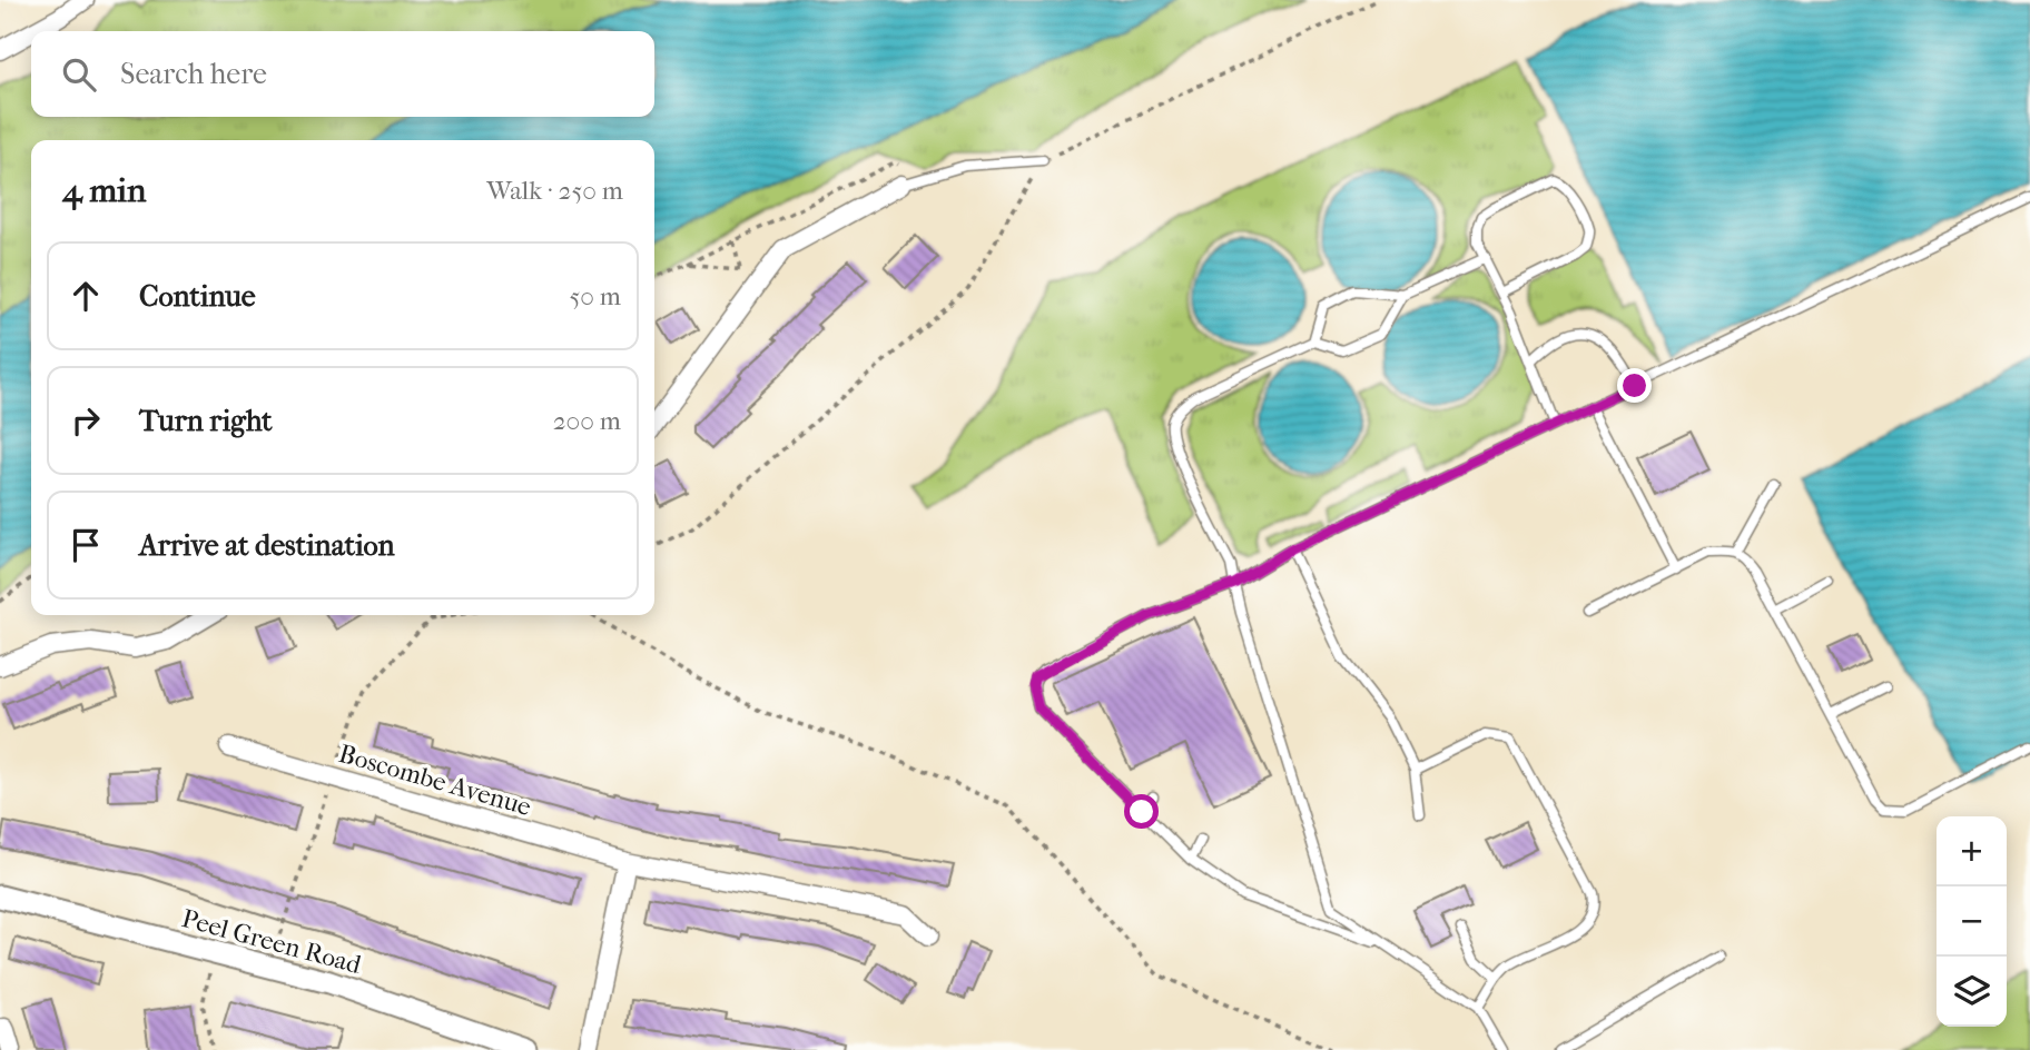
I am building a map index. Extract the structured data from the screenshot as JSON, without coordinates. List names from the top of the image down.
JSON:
{
  "streets": {
    "street": ["Boscombe Avenue", "Peel Green Road"]
  },
  "page": {
    "search": "Search here",
    "heading": ["4 min", "Walk · 250 m"],
    "list": [
      ["Continue", "50 m"],
      ["Turn right", "200 m"],
      "Arrive at destination"
    ],
    "map_buttons": ["+", "−"]
  }
}
